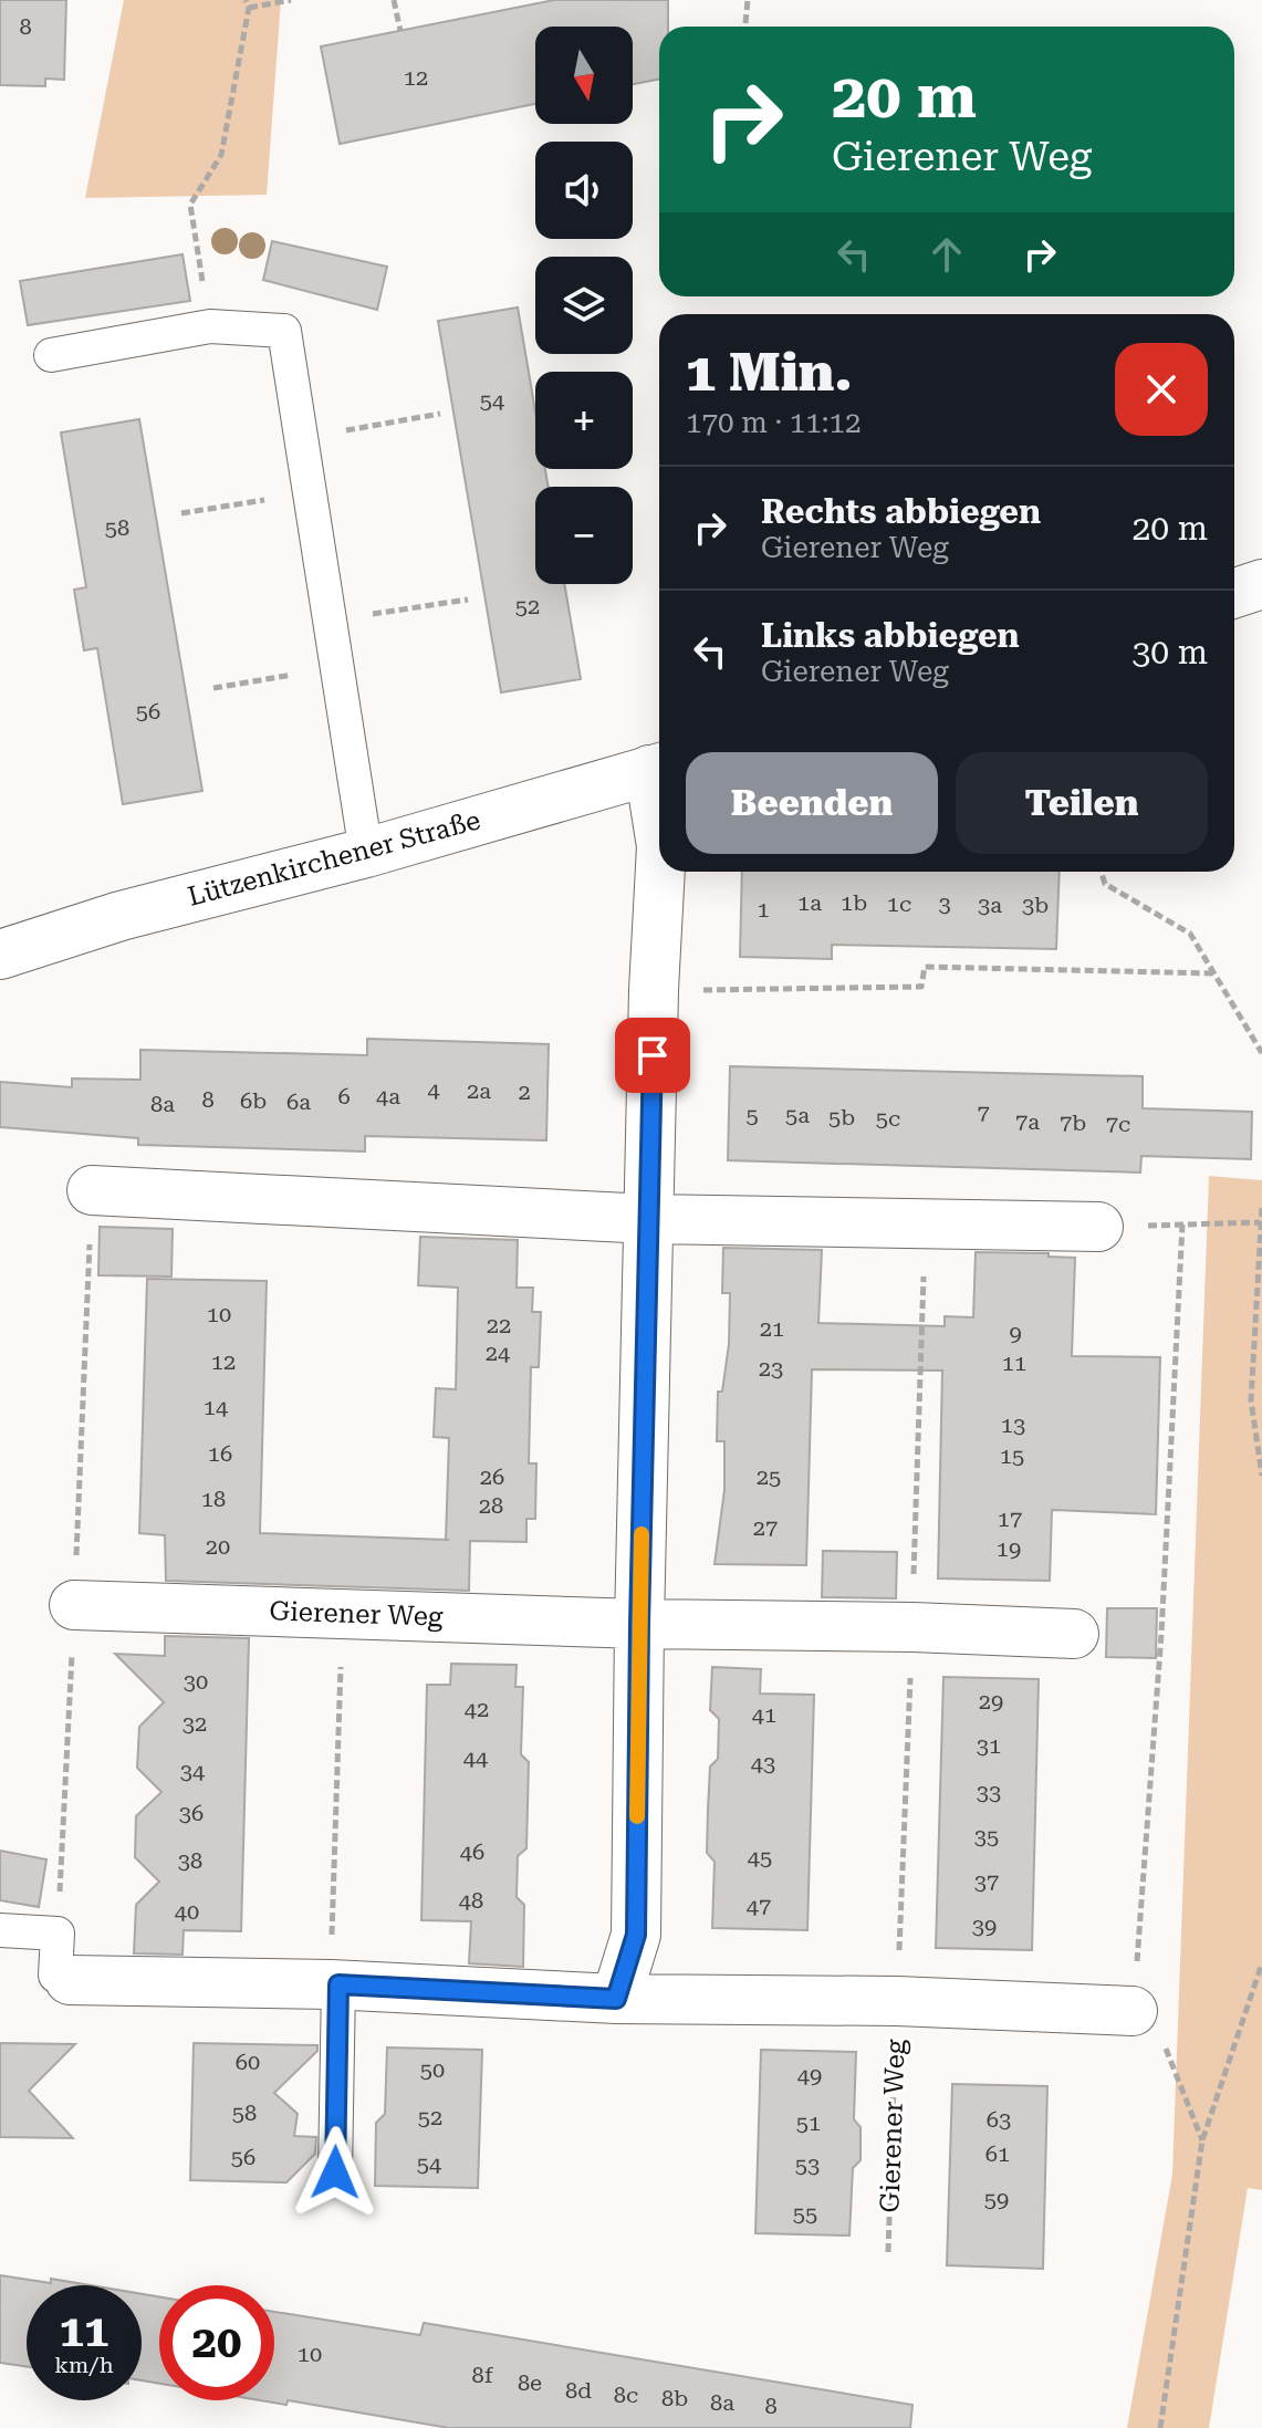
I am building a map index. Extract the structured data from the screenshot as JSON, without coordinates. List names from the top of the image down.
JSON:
{
  "streets": {
    "street": ["Lützenkirchener Straße", "Gierener Weg"]
  },
  "house_numbers": [
    "8",
    "12",
    "54",
    "58",
    "52",
    "56",
    "1a",
    "1b",
    "1c",
    "3",
    "3a",
    "3b",
    "1",
    "4",
    "2a",
    "2",
    "6",
    "4a",
    "8",
    "6b",
    "6a",
    "8a",
    "7",
    "5",
    "5a",
    "5b",
    "5c",
    "7a",
    "7b",
    "7c",
    "10",
    "22",
    "21",
    "9",
    "24",
    "12",
    "11",
    "23",
    "14",
    "13",
    "16",
    "15",
    "26",
    "25",
    "18",
    "28",
    "17",
    "27",
    "20",
    "19",
    "30",
    "29",
    "42",
    "41",
    "32",
    "31",
    "44",
    "43",
    "34",
    "33",
    "36",
    "35",
    "46",
    "45",
    "38",
    "37",
    "48",
    "47",
    "40",
    "39",
    "60",
    "50",
    "49",
    "58",
    "52",
    "63",
    "51",
    "61",
    "56",
    "54",
    "53",
    "59",
    "55",
    "10",
    "8f",
    "8e",
    "8d",
    "8c",
    "8b",
    "8a",
    "8"
  ],
  "north": "bottom",
  "page": {
    "map_buttons": ["+", "−"],
    "turn": ["20 m", "Gierener Weg"],
    "heading": ["1 Min.", "170 m · 11:12"],
    "list": [
      {
        "name": "Rechts abbiegen",
        "note": "Gierener Weg",
        "value": "20 m"
      },
      {
        "name": "Links abbiegen",
        "note": "Gierener Weg",
        "value": "30 m"
      }
    ],
    "buttons": ["Beenden", "Teilen"],
    "speed": "11 km/h",
    "limit": "20"
  }
}
